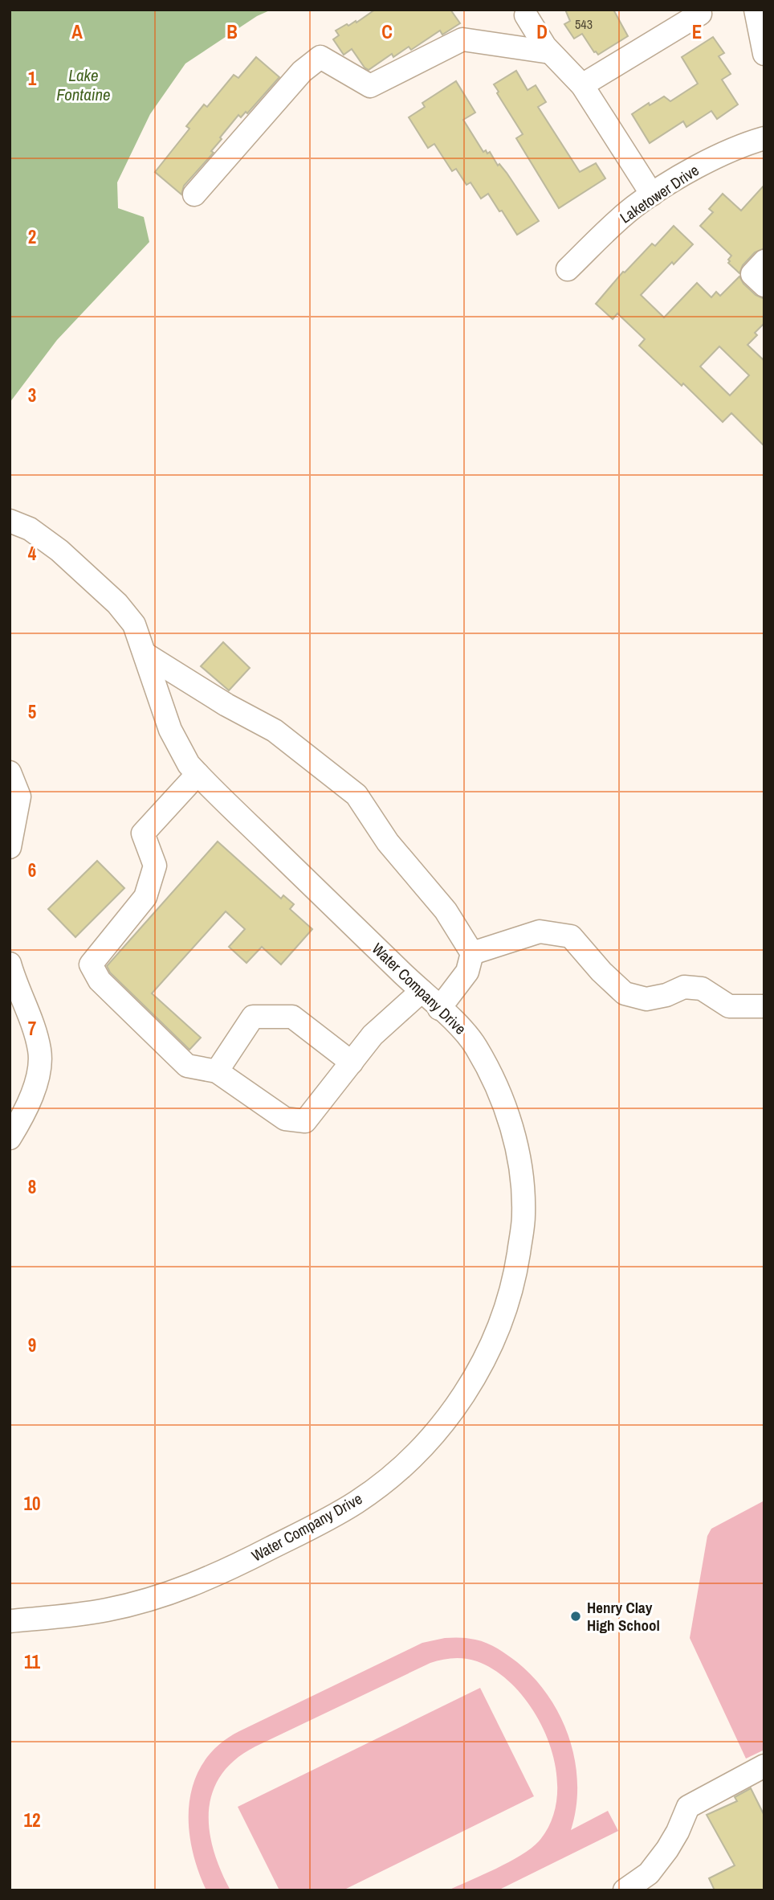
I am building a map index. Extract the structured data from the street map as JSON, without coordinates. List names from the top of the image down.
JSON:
{
  "streets": {
    "street": ["Laketower Drive", "Water Company Drive"]
  },
  "water": ["Lake Fontaine"],
  "places": ["Henry Clay High School"],
  "house_numbers": ["543"],
  "grid": {
    "columns": [
      "A",
      "B",
      "C",
      "D",
      "E"
    ],
    "rows": [
      "1",
      "2",
      "3",
      "4",
      "5",
      "6",
      "7",
      "8",
      "9",
      "10",
      "11",
      "12"
    ]
  }
}
